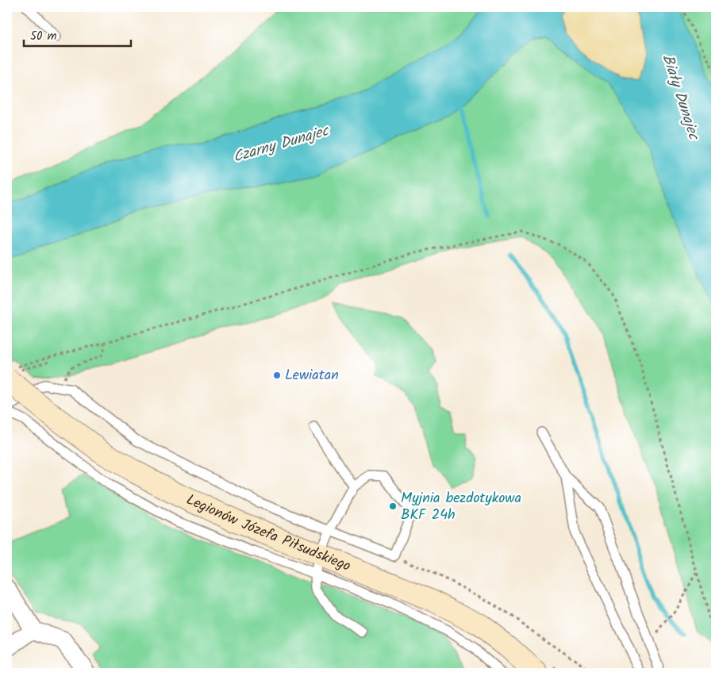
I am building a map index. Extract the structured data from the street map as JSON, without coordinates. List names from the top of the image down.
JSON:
{
  "streets": {
    "street": ["Legionów Józefa Piłsudskiego"]
  },
  "water": ["Biały Dunajec", "Czarny Dunajec"],
  "places": ["Lewiatan", "Myjnia bezdotykowa BKF 24h"],
  "scale_bar": "50 m"
}
